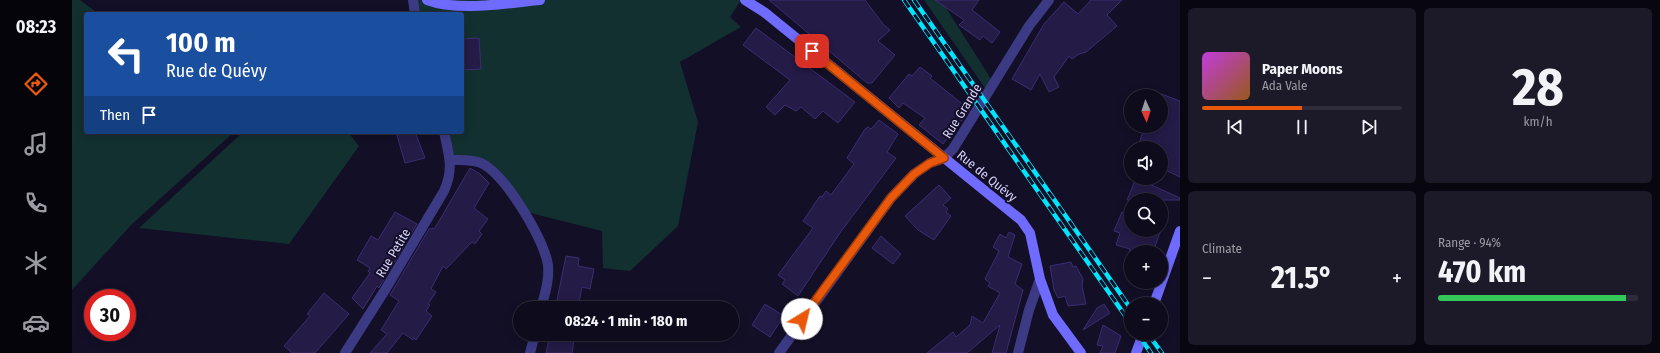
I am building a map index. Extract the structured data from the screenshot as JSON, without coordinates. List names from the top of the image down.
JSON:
{
  "streets": {
    "main road": ["Rue de Quévy"],
    "street": ["Rue Grande", "Rue Petite"]
  },
  "crossings": [
    ["Rue Grande", "Rue de Quévy"]
  ],
  "north": "bottom",
  "page": {
    "tabs": "08:23",
    "tile": [
      ["28", "km/h"],
      "Climate",
      ["Range · 94%", "470 km"]
    ],
    "turn": ["100 m", "Rue de Quévy"],
    "song": ["Paper Moons", "Ada Vale"],
    "map_buttons": ["+", "−"],
    "then": "Then",
    "heat": ["−", "21.5°", "+"],
    "limit": "30",
    "trip": "08:24 · 1 min · 180 m"
  }
}
